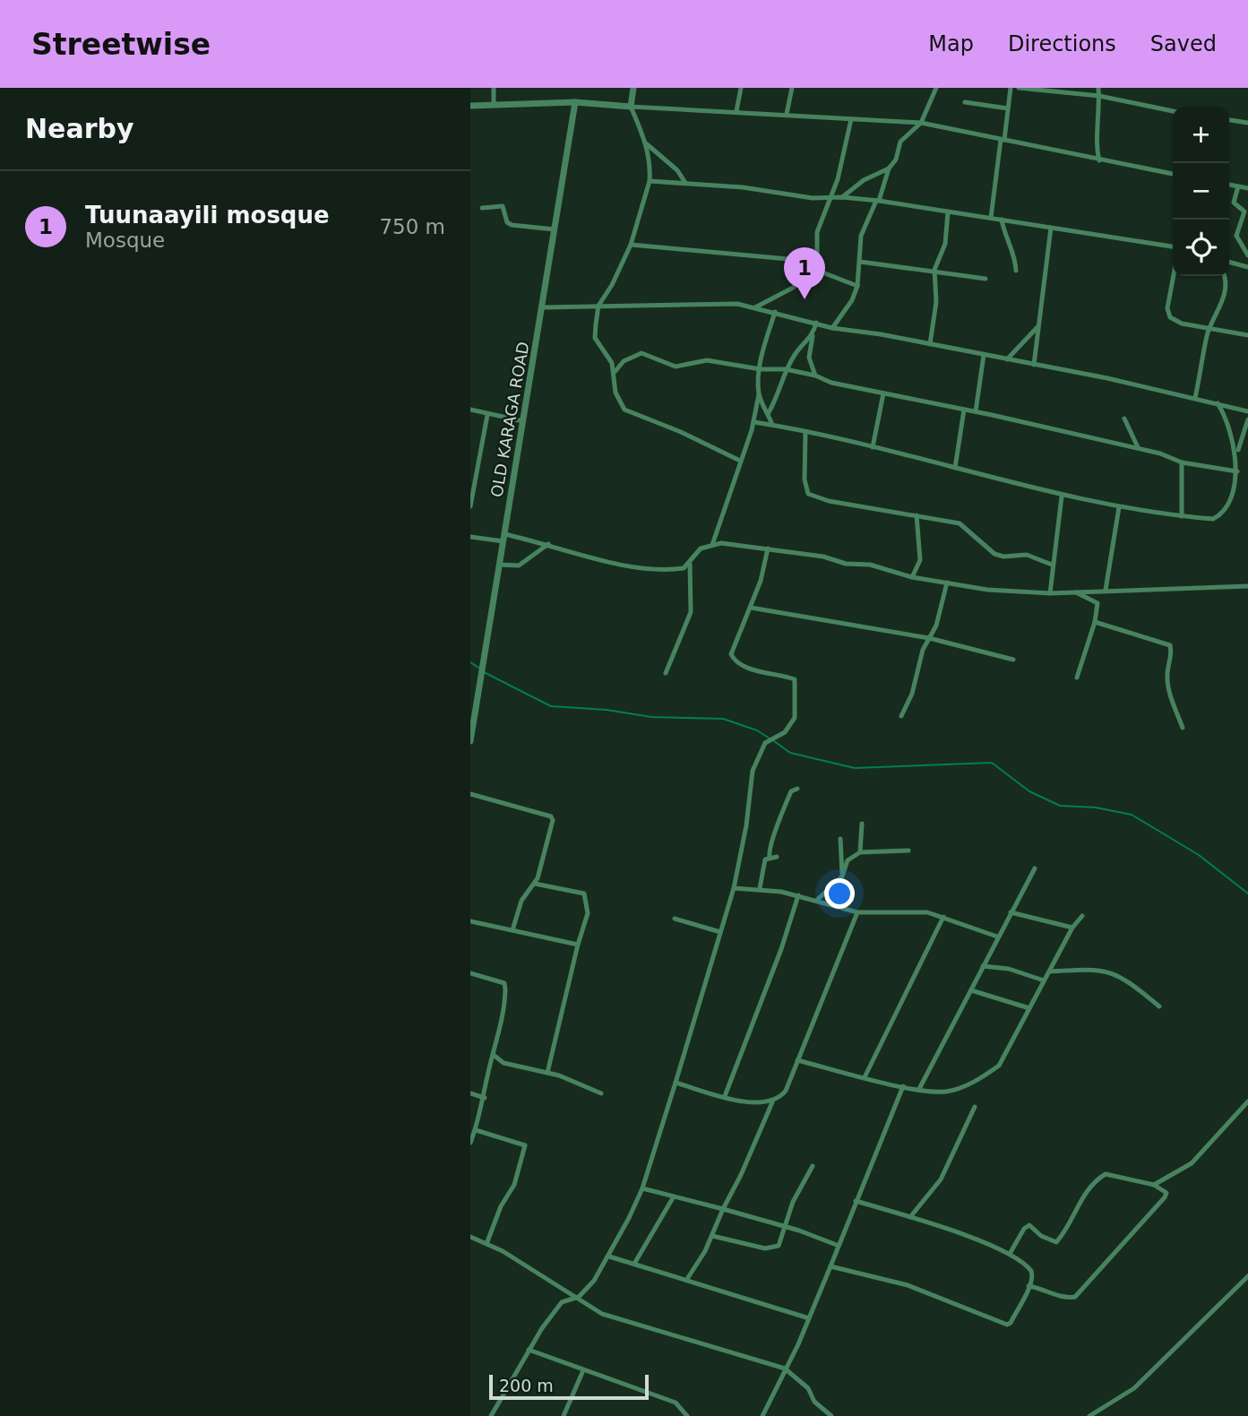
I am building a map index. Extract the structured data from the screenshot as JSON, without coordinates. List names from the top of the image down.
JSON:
{
  "streets": {
    "street": ["OLD KARAGA ROAD"]
  },
  "scale_bar": "200 m",
  "page": {
    "header": "Streetwise",
    "nav": ["Map", "Directions", "Saved"],
    "heading": "Nearby",
    "map_buttons": ["+", "−"],
    "list": [
      {
        "mark": "1",
        "name": "Tuunaayili mosque",
        "note": "Mosque",
        "value": "750 m"
      }
    ],
    "pins": "1",
    "scale": "200 m"
  }
}
